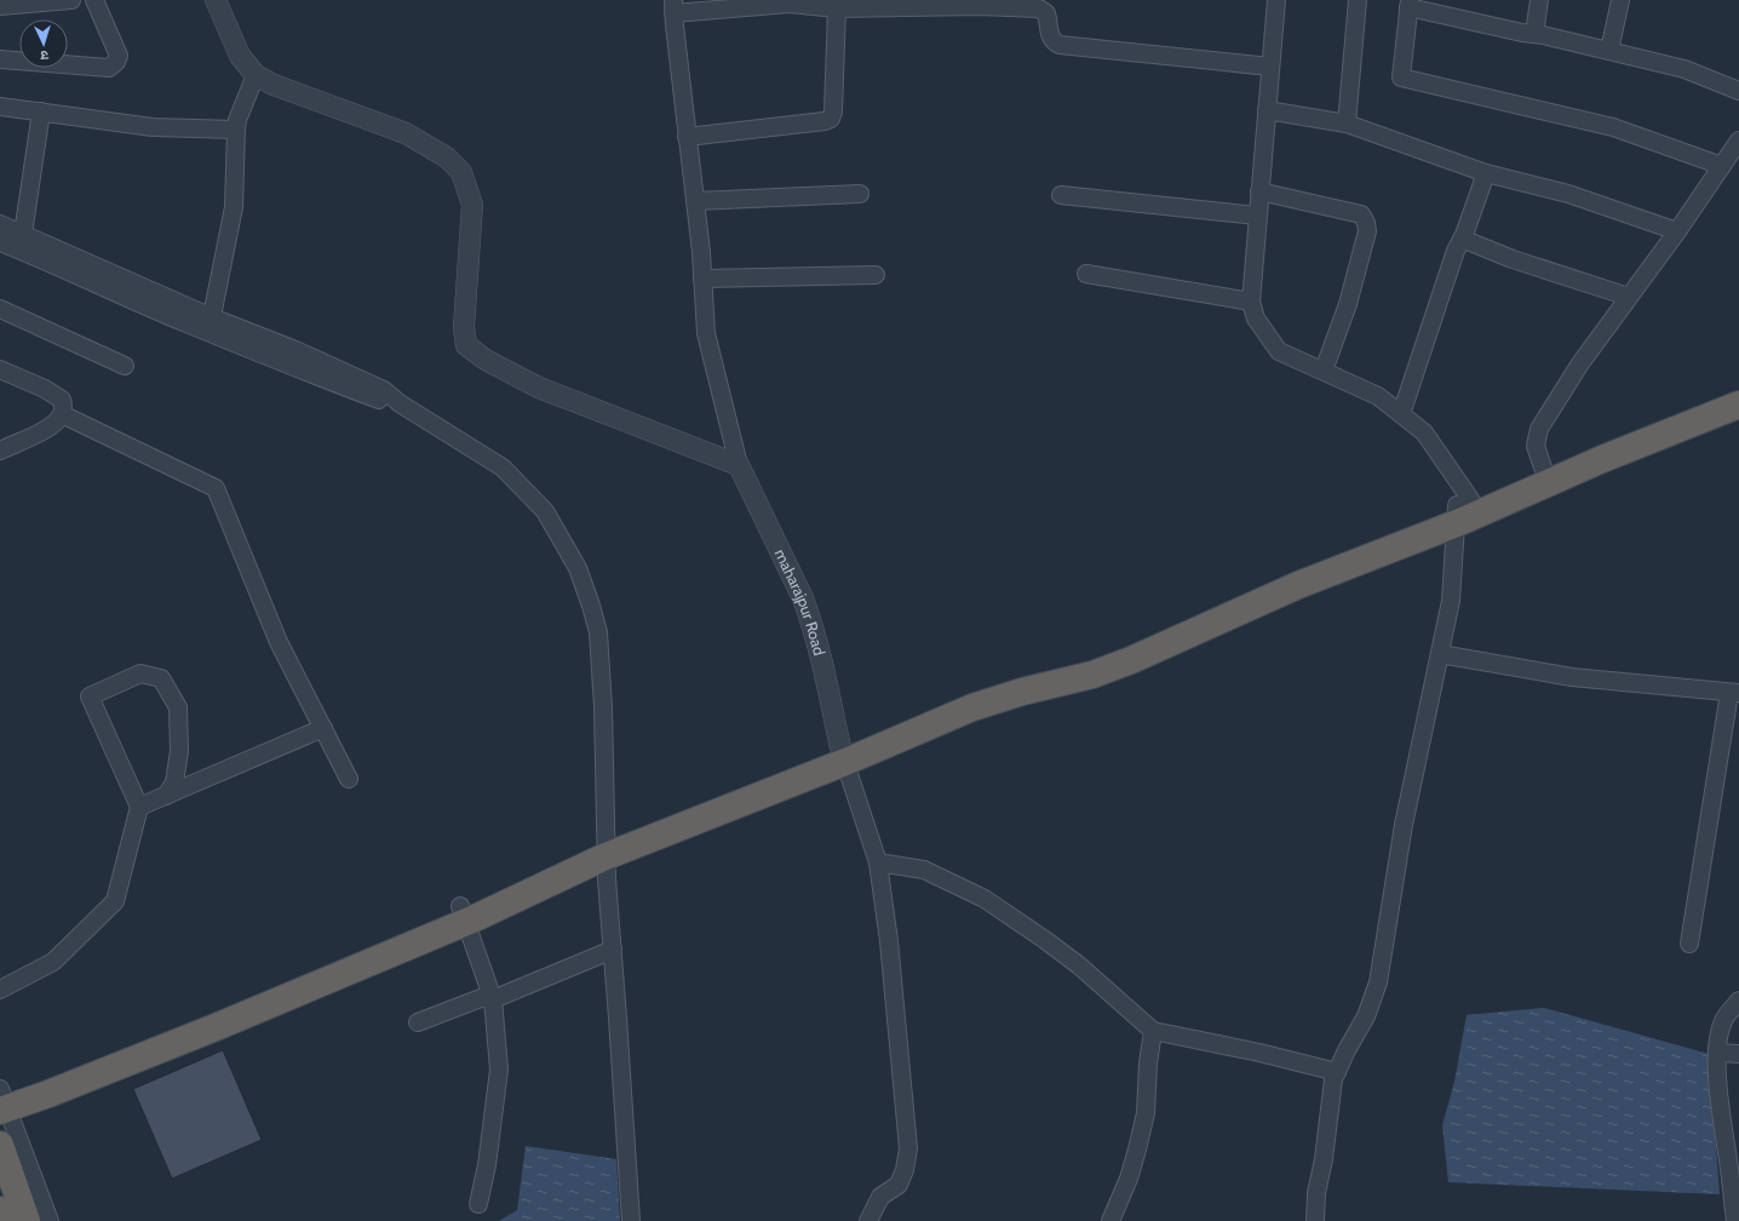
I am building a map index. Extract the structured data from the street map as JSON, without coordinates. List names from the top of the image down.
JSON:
{
  "streets": {
    "street": ["maharajpur Road"]
  },
  "north": "bottom"
}
